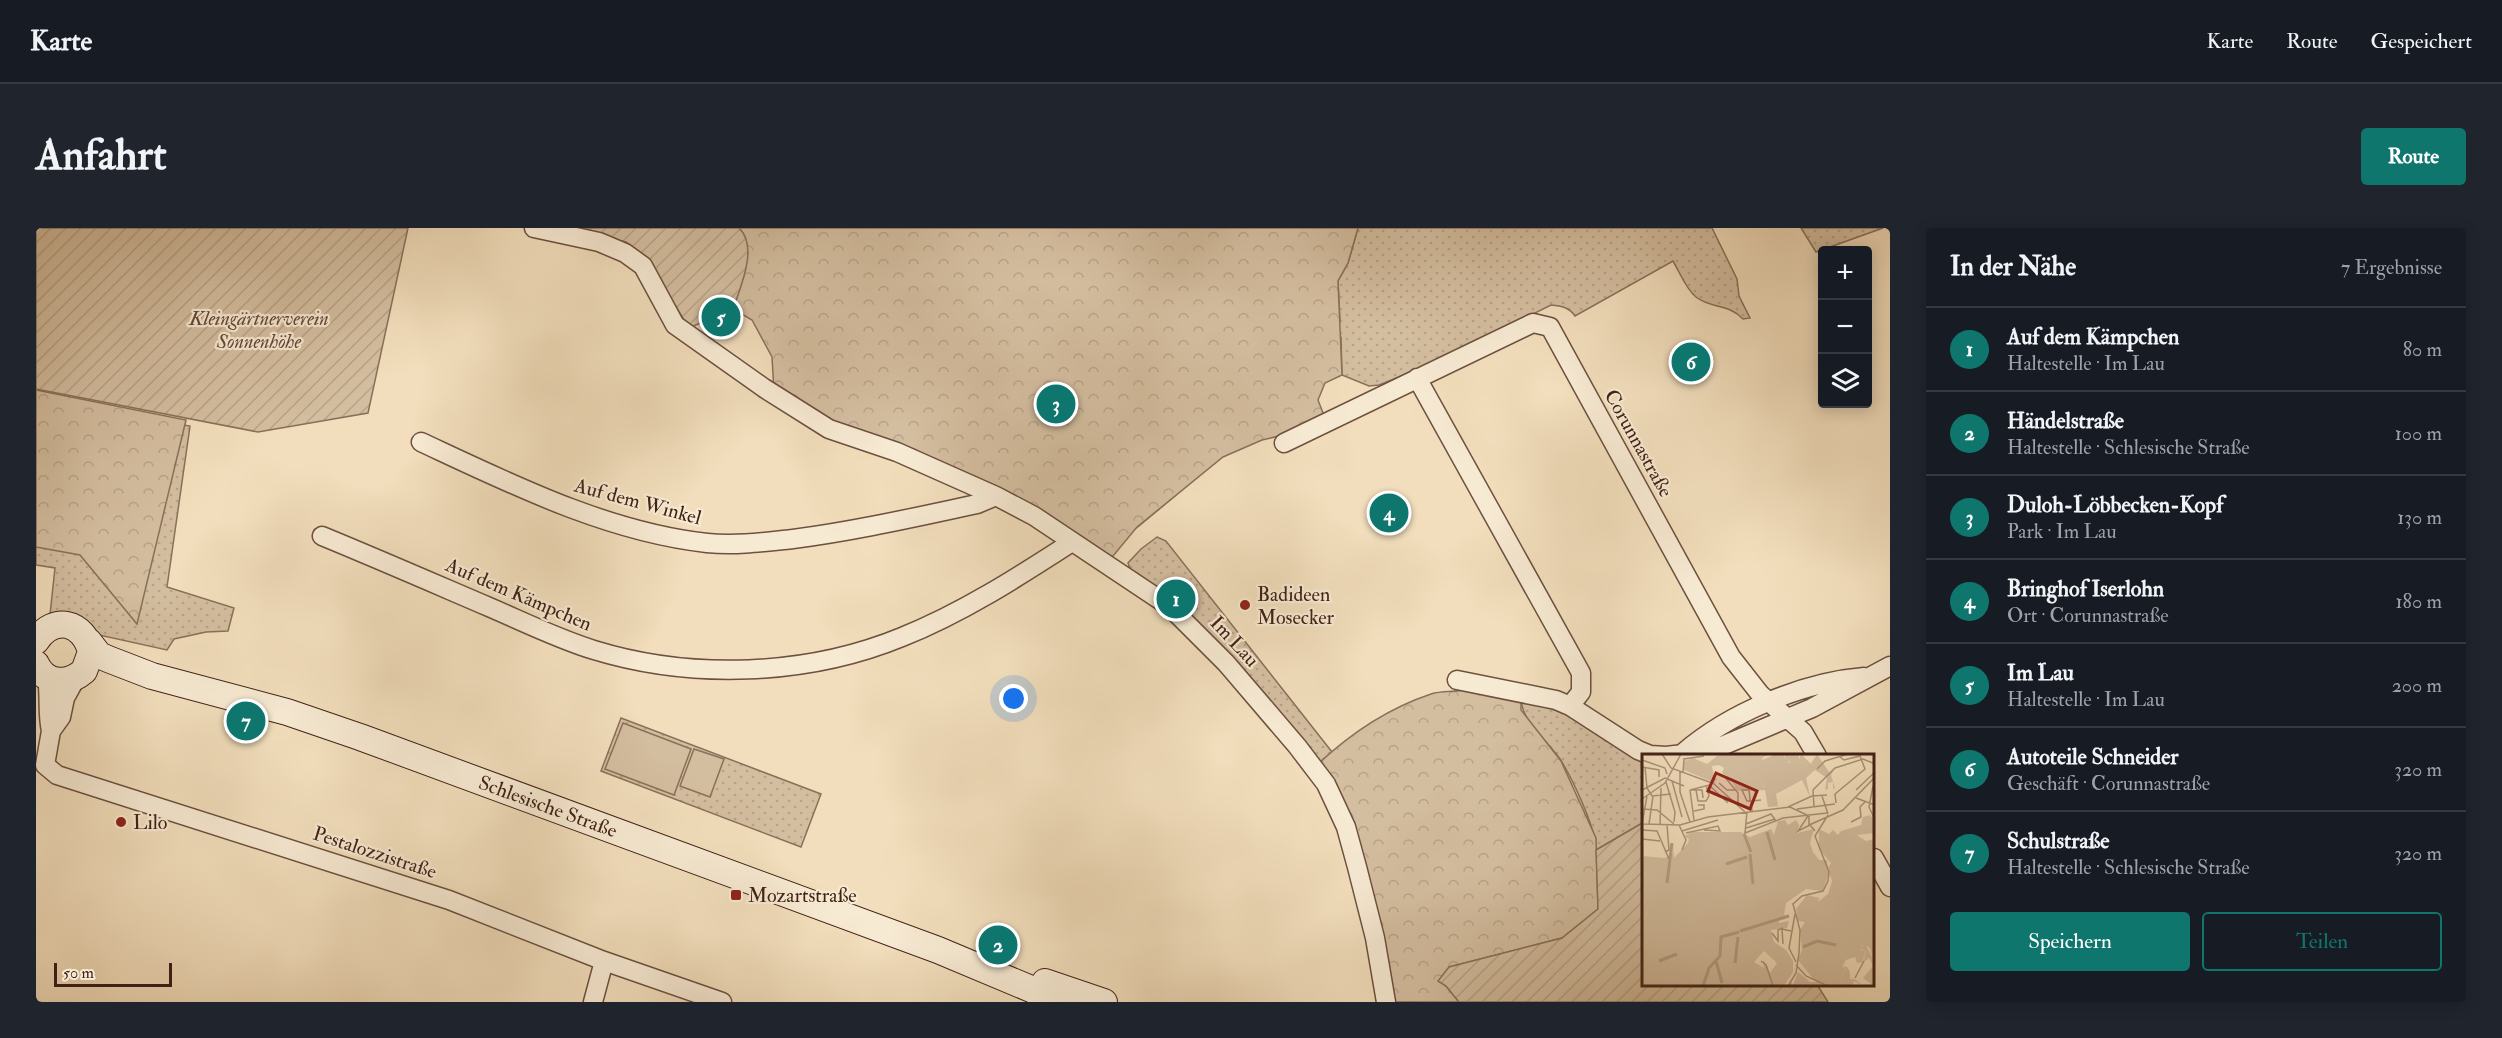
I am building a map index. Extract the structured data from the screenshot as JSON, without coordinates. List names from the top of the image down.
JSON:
{
  "streets": {
    "main road": ["Schlesische Straße"],
    "street": [
      "Corunnastraße",
      "Auf dem Winkel",
      "Auf dem Kämpchen",
      "Im Lau",
      "Pestalozzistraße"
    ]
  },
  "crossings": [
    ["Auf dem Winkel", "Im Lau"],
    ["Auf dem Kämpchen", "Im Lau"],
    ["Schlesische Straße", "Pestalozzistraße"]
  ],
  "parks": ["Kleingärtnerverein Sonnenhöhe"],
  "places": {
    "other": ["Badideen Mosecker", "Lilo"],
    "transit": ["Mozartstraße"]
  },
  "scale_bar": "50 m",
  "page": {
    "header": "Karte",
    "nav": ["Karte", "Route", "Gespeichert"],
    "buttons": [
      "Route",
      ["Speichern", "Teilen"]
    ],
    "title": "Anfahrt",
    "heading": ["In der Nähe", "7 Ergebnisse"],
    "map_buttons": ["+", "−"],
    "pins": [
      "5",
      "6",
      "3",
      "4",
      "1",
      "7",
      "2"
    ],
    "list": [
      {
        "mark": "1",
        "name": "Auf dem Kämpchen",
        "note": "Haltestelle · Im Lau",
        "value": "80 m"
      },
      {
        "mark": "2",
        "name": "Händelstraße",
        "note": "Haltestelle · Schlesische Straße",
        "value": "100 m"
      },
      {
        "mark": "3",
        "name": "Duloh-Löbbecken-Kopf",
        "note": "Park · Im Lau",
        "value": "130 m"
      },
      {
        "mark": "4",
        "name": "Bringhof Iserlohn",
        "note": "Ort · Corunnastraße",
        "value": "180 m"
      },
      {
        "mark": "5",
        "name": "Im Lau",
        "note": "Haltestelle · Im Lau",
        "value": "200 m"
      },
      {
        "mark": "6",
        "name": "Autoteile Schneider",
        "note": "Geschäft · Corunnastraße",
        "value": "320 m"
      },
      {
        "mark": "7",
        "name": "Schulstraße",
        "note": "Haltestelle · Schlesische Straße",
        "value": "320 m"
      }
    ],
    "scale": "50 m"
  }
}
